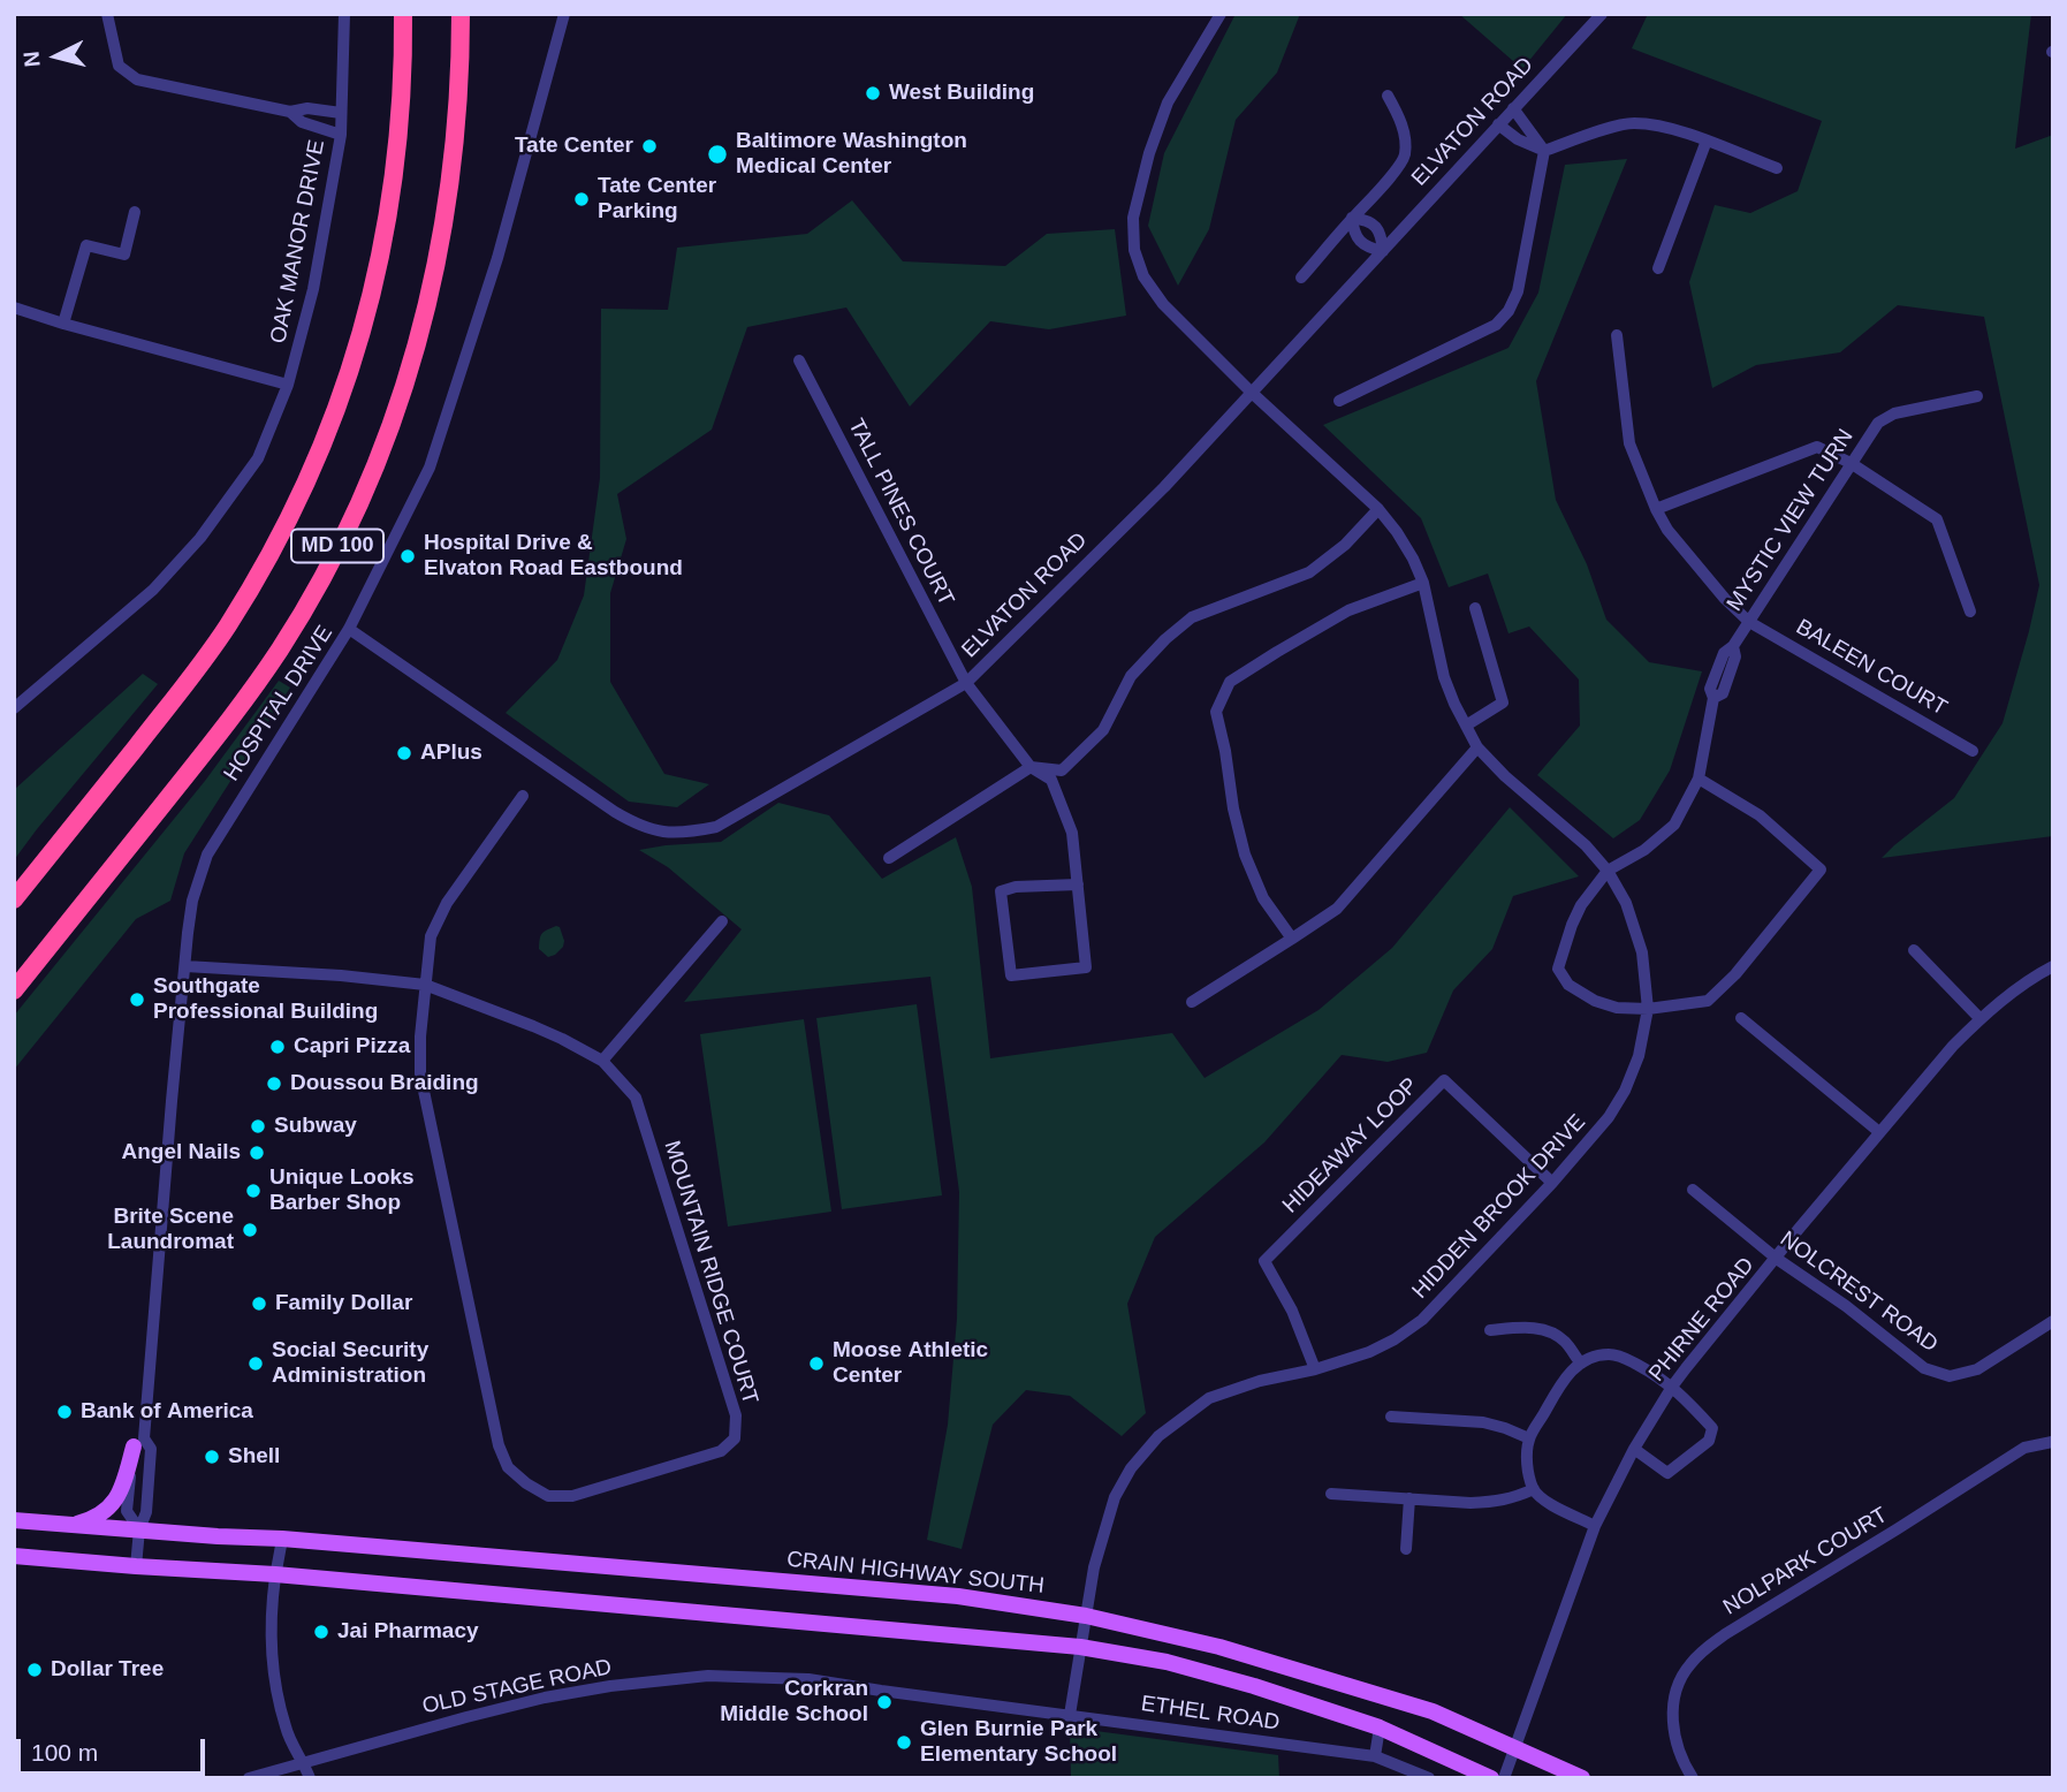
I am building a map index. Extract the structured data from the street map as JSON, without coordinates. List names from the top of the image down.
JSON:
{
  "streets": {
    "highway": ["MD 100"],
    "main road": ["CRAIN HIGHWAY SOUTH"],
    "street": [
      "ELVATON ROAD",
      "OAK MANOR DRIVE",
      "TALL PINES COURT",
      "MYSTIC VIEW TURN",
      "BALEEN COURT",
      "HOSPITAL DRIVE",
      "HIDEAWAY LOOP",
      "HIDDEN BROOK DRIVE",
      "MOUNTAIN RIDGE COURT",
      "NOLCREST ROAD",
      "PHIRNE ROAD",
      "NOLPARK COURT",
      "OLD STAGE ROAD",
      "ETHEL ROAD"
    ]
  },
  "crossings": [
    ["ELVATON ROAD", "TALL PINES COURT"],
    ["ELVATON ROAD", "HOSPITAL DRIVE"],
    ["ELVATON ROAD", "HIDDEN BROOK DRIVE"],
    ["MYSTIC VIEW TURN", "BALEEN COURT"],
    ["MYSTIC VIEW TURN", "HIDDEN BROOK DRIVE"],
    ["HOSPITAL DRIVE", "MOUNTAIN RIDGE COURT"],
    ["HOSPITAL DRIVE", "CRAIN HIGHWAY SOUTH"],
    ["HIDEAWAY LOOP", "HIDDEN BROOK DRIVE"],
    ["HIDDEN BROOK DRIVE", "CRAIN HIGHWAY SOUTH"],
    ["HIDDEN BROOK DRIVE", "ETHEL ROAD"],
    ["NOLCREST ROAD", "PHIRNE ROAD"],
    ["PHIRNE ROAD", "CRAIN HIGHWAY SOUTH"],
    ["OLD STAGE ROAD", "ETHEL ROAD"]
  ],
  "places": [
    "West Building",
    "Tate Center",
    "Baltimore Washington Medical Center",
    "Tate Center Parking",
    "Hospital Drive & Elvaton Road Eastbound",
    "APlus",
    "Southgate Professional Building",
    "Capri Pizza",
    "Doussou Braiding",
    "Subway",
    "Angel Nails",
    "Unique Looks Barber Shop",
    "Brite Scene Laundromat",
    "Family Dollar",
    "Social Security Administration",
    "Moose Athletic Center",
    "Bank of America",
    "Shell",
    "Jai Pharmacy",
    "Dollar Tree",
    "Corkran Middle School",
    "Glen Burnie Park Elementary School"
  ],
  "scale_bar": "100 m",
  "north": "left"
}
